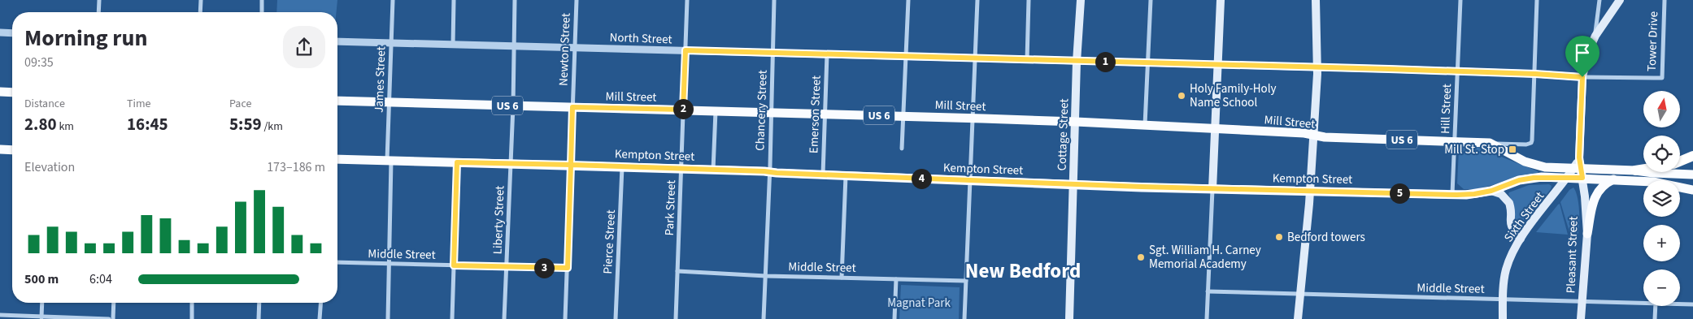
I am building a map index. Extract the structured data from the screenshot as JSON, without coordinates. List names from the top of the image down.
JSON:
{
  "streets": {
    "main road": [
      "Mill Street",
      "US 6",
      "Cottage Street",
      "Kempton Street",
      "Sixth Street",
      "Pleasant Street"
    ],
    "street": [
      "North Street",
      "Tower Drive",
      "Newton Street",
      "James Street",
      "Hill Street",
      "Chancery Street",
      "Emerson Street",
      "Park Street",
      "Liberty Street",
      "Pierce Street",
      "Middle Street"
    ]
  },
  "crossings": [
    ["North Street", "Tower Drive"],
    ["North Street", "Newton Street"],
    ["North Street", "James Street"],
    ["North Street", "Hill Street"],
    ["North Street", "Chancery Street"],
    ["North Street", "Emerson Street"],
    ["North Street", "Cottage Street"],
    ["North Street", "Park Street"],
    ["North Street", "Liberty Street"],
    ["North Street", "Pleasant Street"],
    ["Tower Drive", "Pleasant Street"],
    ["Newton Street", "Mill Street"],
    ["Newton Street", "Kempton Street"],
    ["Newton Street", "Middle Street"],
    ["James Street", "Mill Street"],
    ["James Street", "Kempton Street"],
    ["James Street", "Middle Street"],
    ["Mill Street", "US 6"],
    ["Mill Street", "Hill Street"],
    ["Mill Street", "Chancery Street"],
    ["Mill Street", "Emerson Street"],
    ["Mill Street", "Cottage Street"],
    ["Mill Street", "Kempton Street"],
    ["Mill Street", "Park Street"],
    ["Mill Street", "Liberty Street"],
    ["Mill Street", "Pleasant Street"],
    ["US 6", "Kempton Street"],
    ["US 6", "Pleasant Street"],
    ["Hill Street", "Kempton Street"],
    ["Chancery Street", "Kempton Street"],
    ["Chancery Street", "Middle Street"],
    ["Emerson Street", "Kempton Street"],
    ["Cottage Street", "Kempton Street"],
    ["Kempton Street", "Park Street"],
    ["Kempton Street", "Sixth Street"],
    ["Kempton Street", "Liberty Street"],
    ["Kempton Street", "Pierce Street"],
    ["Kempton Street", "Pleasant Street"],
    ["Park Street", "Middle Street"],
    ["Sixth Street", "Middle Street"],
    ["Liberty Street", "Middle Street"],
    ["Middle Street", "Pleasant Street"]
  ],
  "districts": ["New Bedford"],
  "parks": ["Magnat Park"],
  "places": {
    "other": ["Holy Family-Holy Name School", "Bedford towers", "Sgt. William H. Carney Memorial Academy"],
    "transit": ["Mill St. Stop"]
  },
  "north": "top",
  "page": {
    "heading": ["Morning run", "09:35"],
    "pins": [
      "1",
      "2",
      "4",
      "5",
      "3"
    ],
    "stats": [
      ["Distance", "2.80 km"],
      ["Time", "16:45"],
      ["Pace", "5:59 /km"]
    ],
    "map_buttons": ["+", "−"],
    "chart": ["Elevation", "173–186 m"],
    "list": [
      {
        "name": "500 m",
        "note": "6:04"
      }
    ]
  }
}
